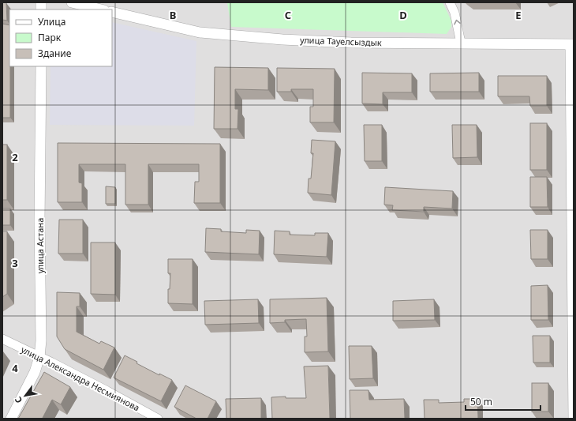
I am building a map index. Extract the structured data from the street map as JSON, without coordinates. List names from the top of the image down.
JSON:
{
  "streets": {
    "street": ["улица Тауелсыздык", "улица Астана", "улица Александра Несмиянова"]
  },
  "crossings": [
    ["улица Астана", "улица Александра Несмиянова"]
  ],
  "legend": ["Улица", "Парк", "Здание"],
  "scale_bar": "50 m",
  "north": "bottom left",
  "grid": {
    "columns": [
      "B",
      "C",
      "D",
      "E"
    ],
    "rows": ["2", "3", "4"]
  }
}
